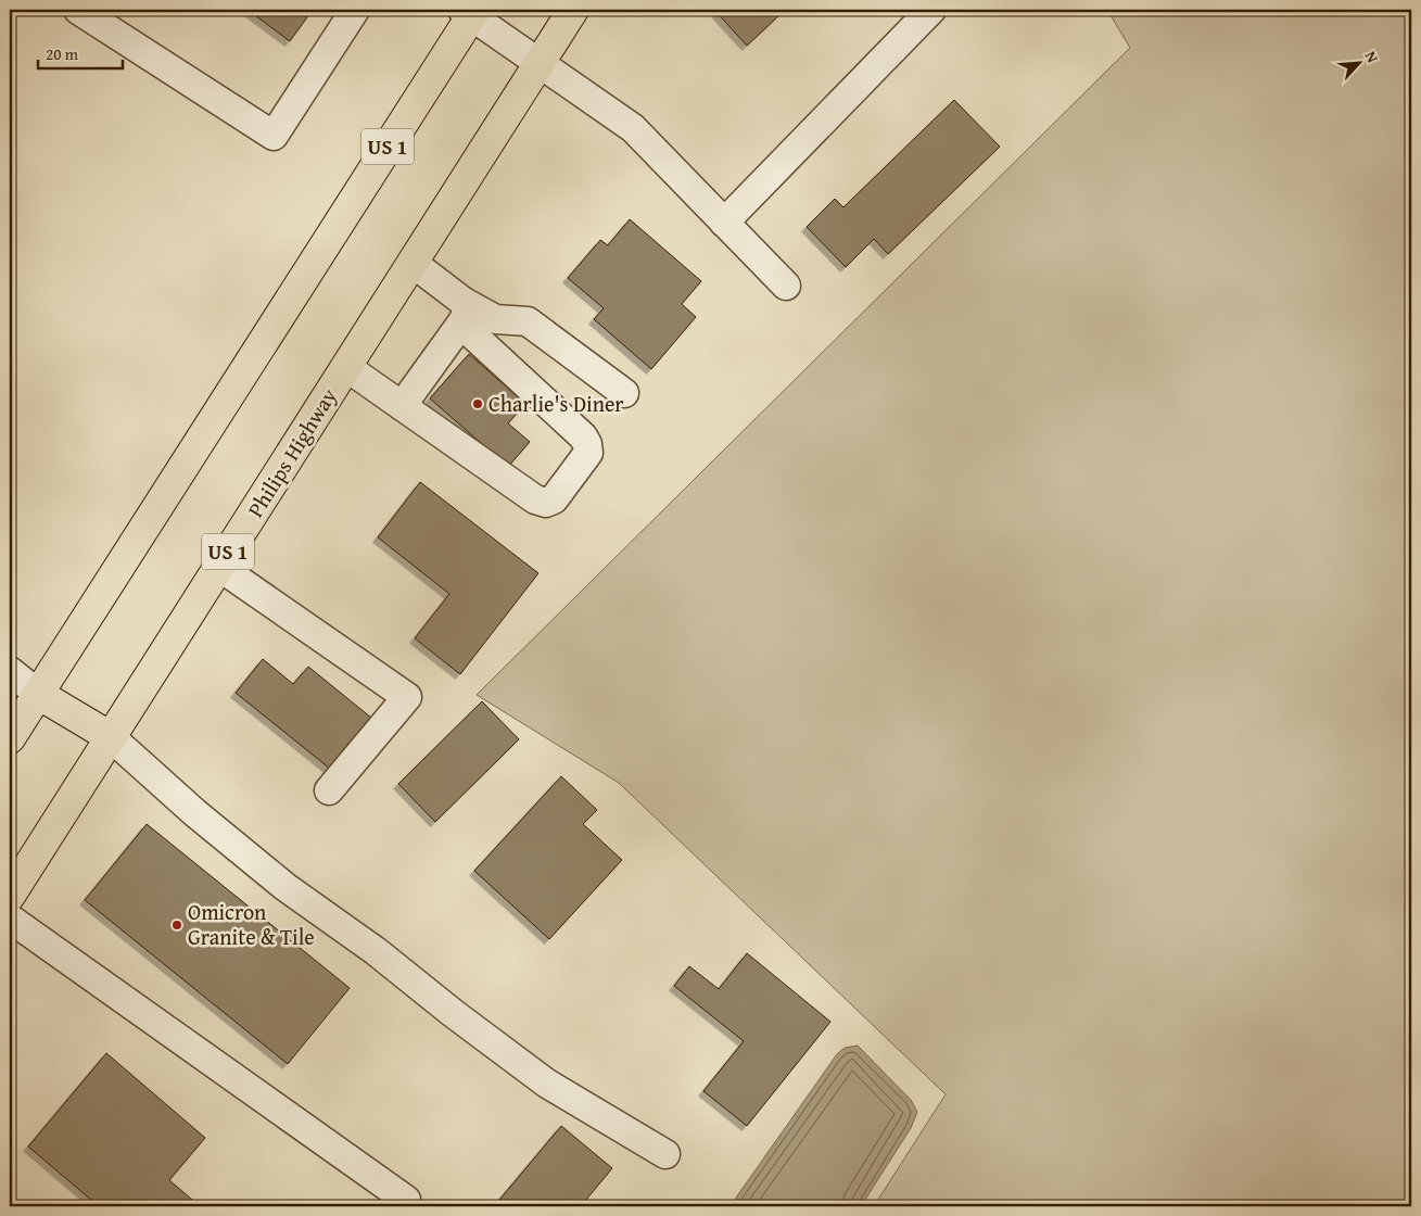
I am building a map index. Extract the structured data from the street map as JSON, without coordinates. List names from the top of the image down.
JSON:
{
  "streets": {
    "main road": ["US 1", "Philips Highway"]
  },
  "places": ["Charlie's Diner", "Omicron Granite & Tile"],
  "scale_bar": "20 m",
  "north": "top right"
}
